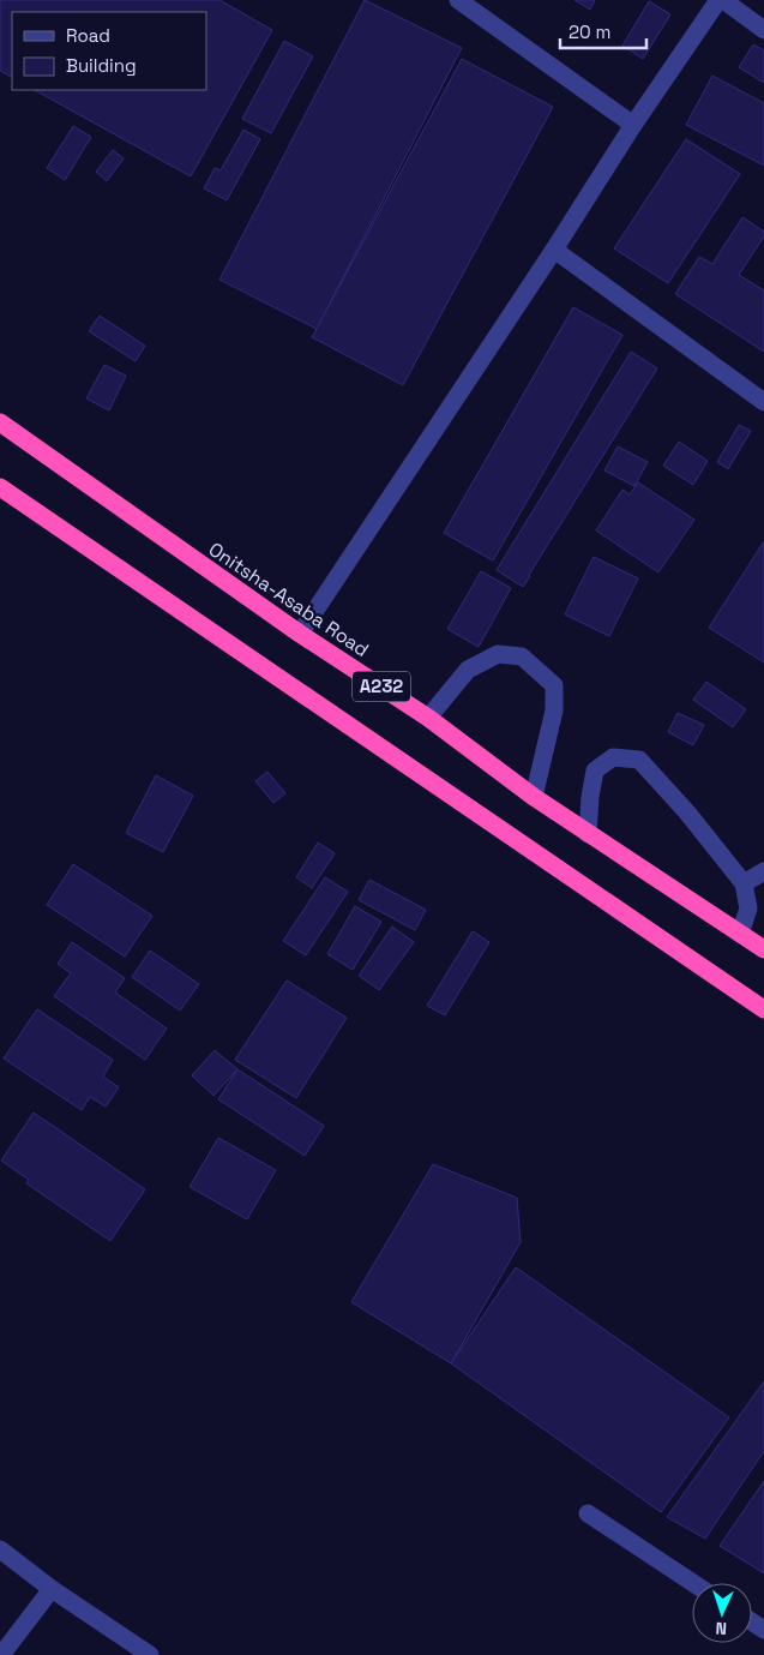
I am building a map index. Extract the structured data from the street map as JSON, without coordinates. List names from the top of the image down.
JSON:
{
  "streets": {
    "highway": ["Onitsha-Asaba Road", "A232"]
  },
  "legend": ["Road", "Building"],
  "scale_bar": "20 m",
  "north": "bottom"
}
